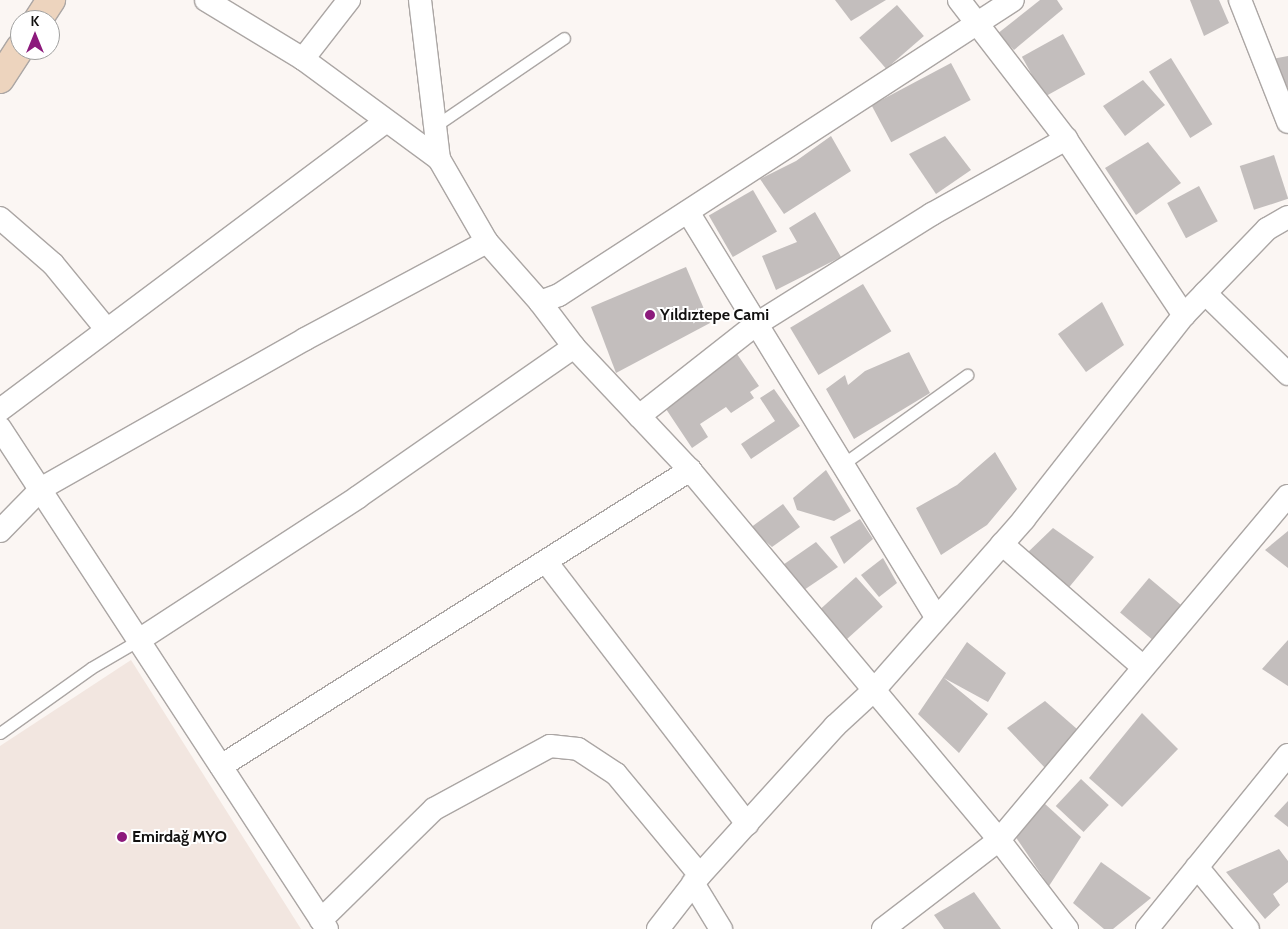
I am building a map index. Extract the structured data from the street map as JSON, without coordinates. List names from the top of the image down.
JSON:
{
  "places": ["Yıldıztepe Cami", "Emirdağ MYO"],
  "north": "top"
}
